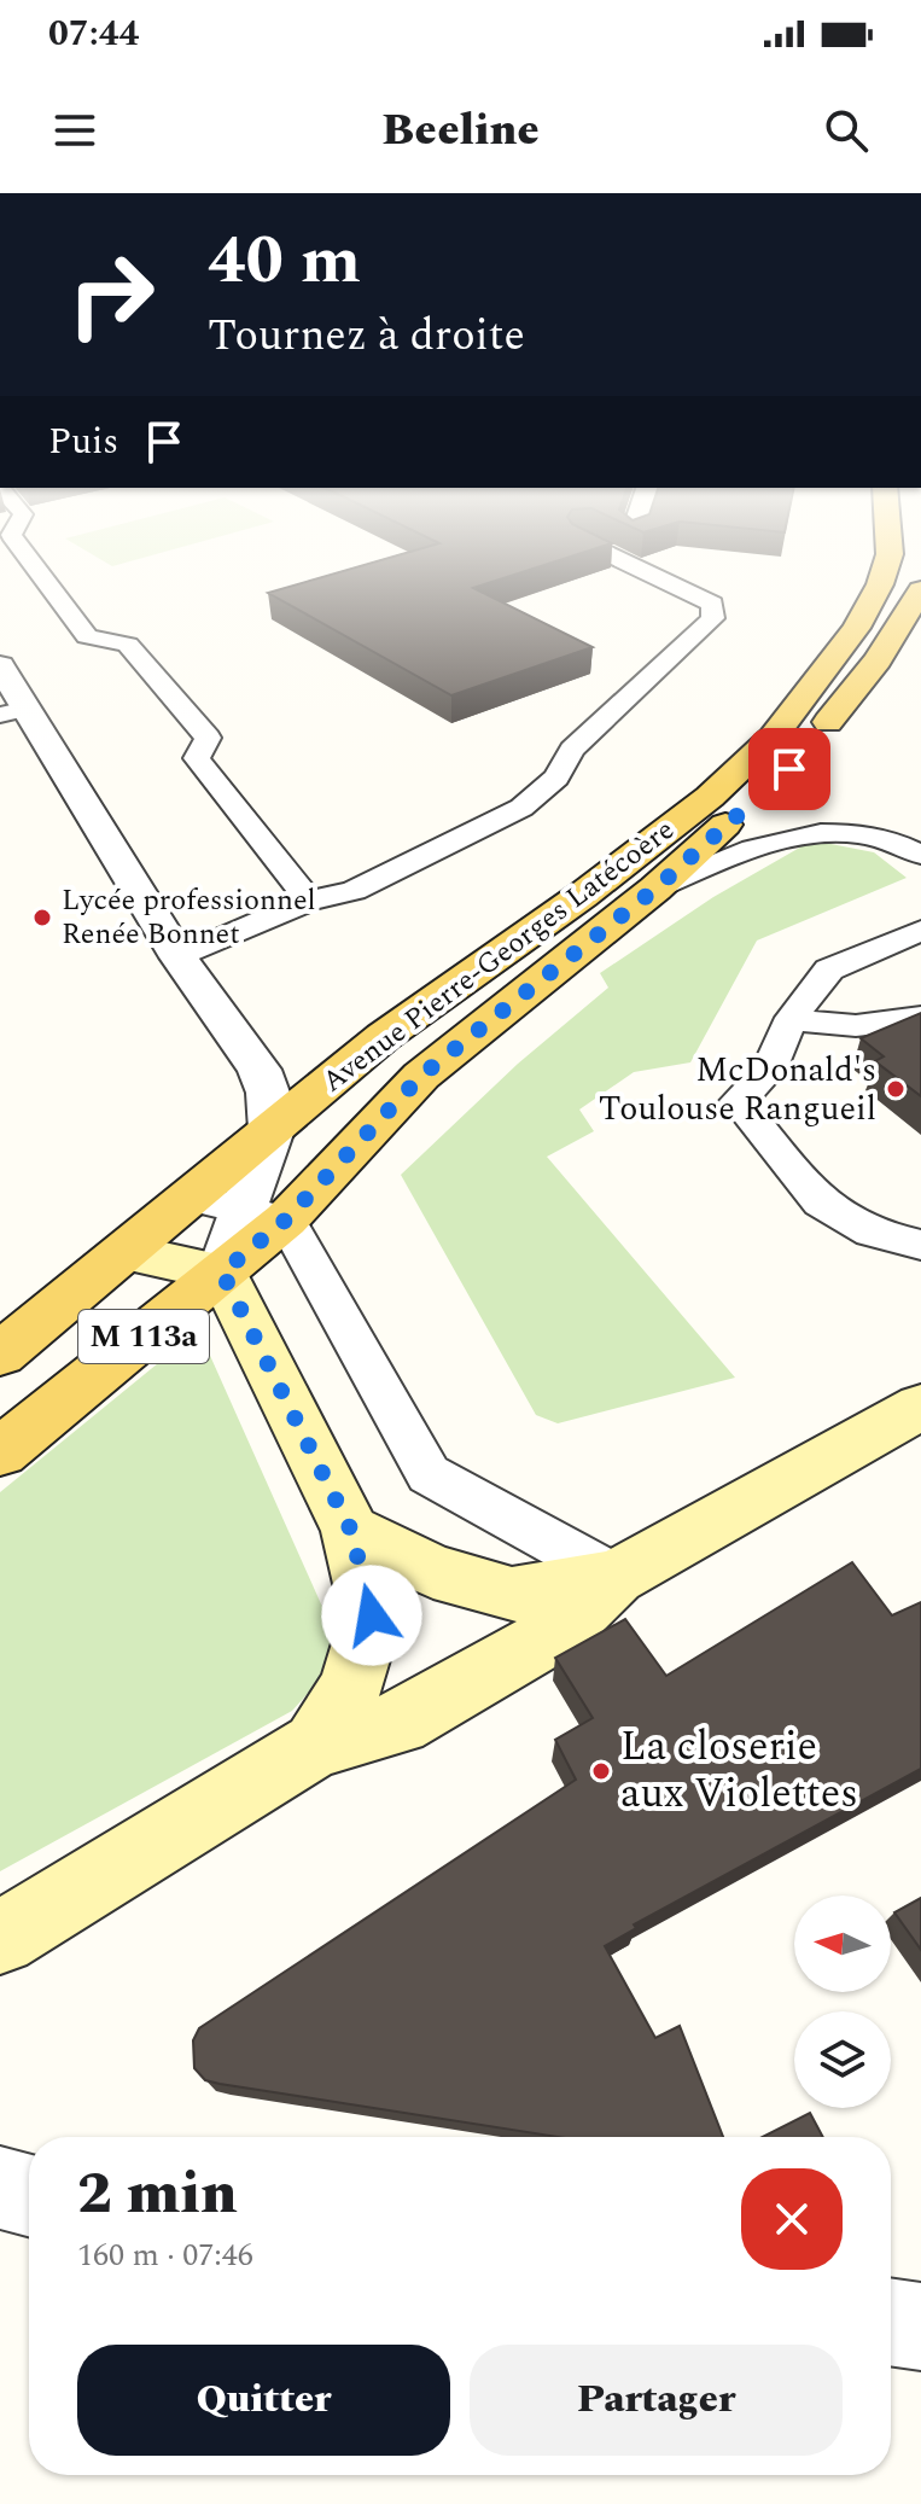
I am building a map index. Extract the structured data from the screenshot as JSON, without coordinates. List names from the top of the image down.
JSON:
{
  "streets": {
    "main road": ["Avenue Pierre-Georges Latécoère", "M 113a"]
  },
  "places": ["Lycée professionnel Renée Bonnet", "McDonald's Toulouse Rangueil", "La closerie aux Violettes"],
  "north": "left",
  "page": {
    "status": "07:44",
    "header": "Beeline",
    "turn": ["40 m", "Tournez à droite"],
    "then": "Puis",
    "heading": ["2 min", "160 m · 07:46"],
    "buttons": ["Quitter", "Partager"]
  }
}
